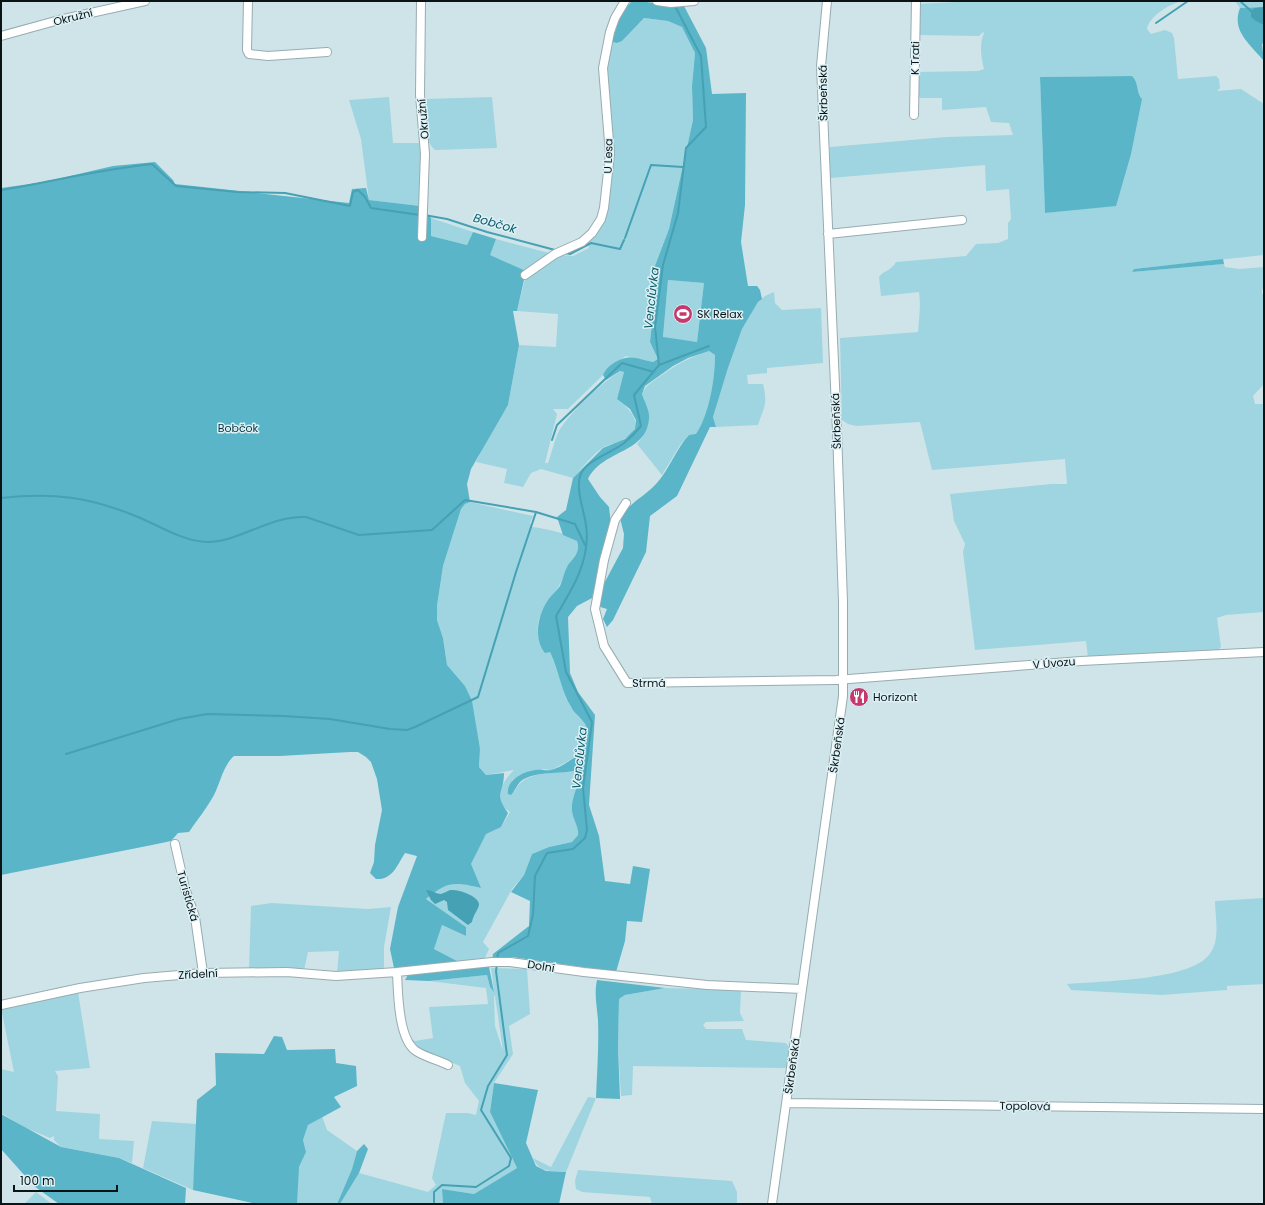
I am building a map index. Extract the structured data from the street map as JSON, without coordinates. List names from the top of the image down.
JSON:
{
  "streets": {
    "street": [
      "Okružní",
      "K Trati",
      "Škrbeňská",
      "U Lesa",
      "V Úvozu",
      "Strmá",
      "Turistická",
      "Dolní",
      "Zřídelní",
      "Topolová"
    ]
  },
  "crossings": [
    ["Škrbeňská", "V Úvozu"],
    ["Škrbeňská", "Strmá"],
    ["Škrbeňská", "Dolní"],
    ["Škrbeňská", "Topolová"],
    ["V Úvozu", "Strmá"],
    ["Turistická", "Zřídelní"],
    ["Dolní", "Zřídelní"]
  ],
  "water": ["Bobčok", "Venclůvka"],
  "parks": ["Bobčok"],
  "places": {
    "sports": ["SK Relax"],
    "restaurant": ["Horizont"]
  },
  "scale_bar": "100 m"
}
